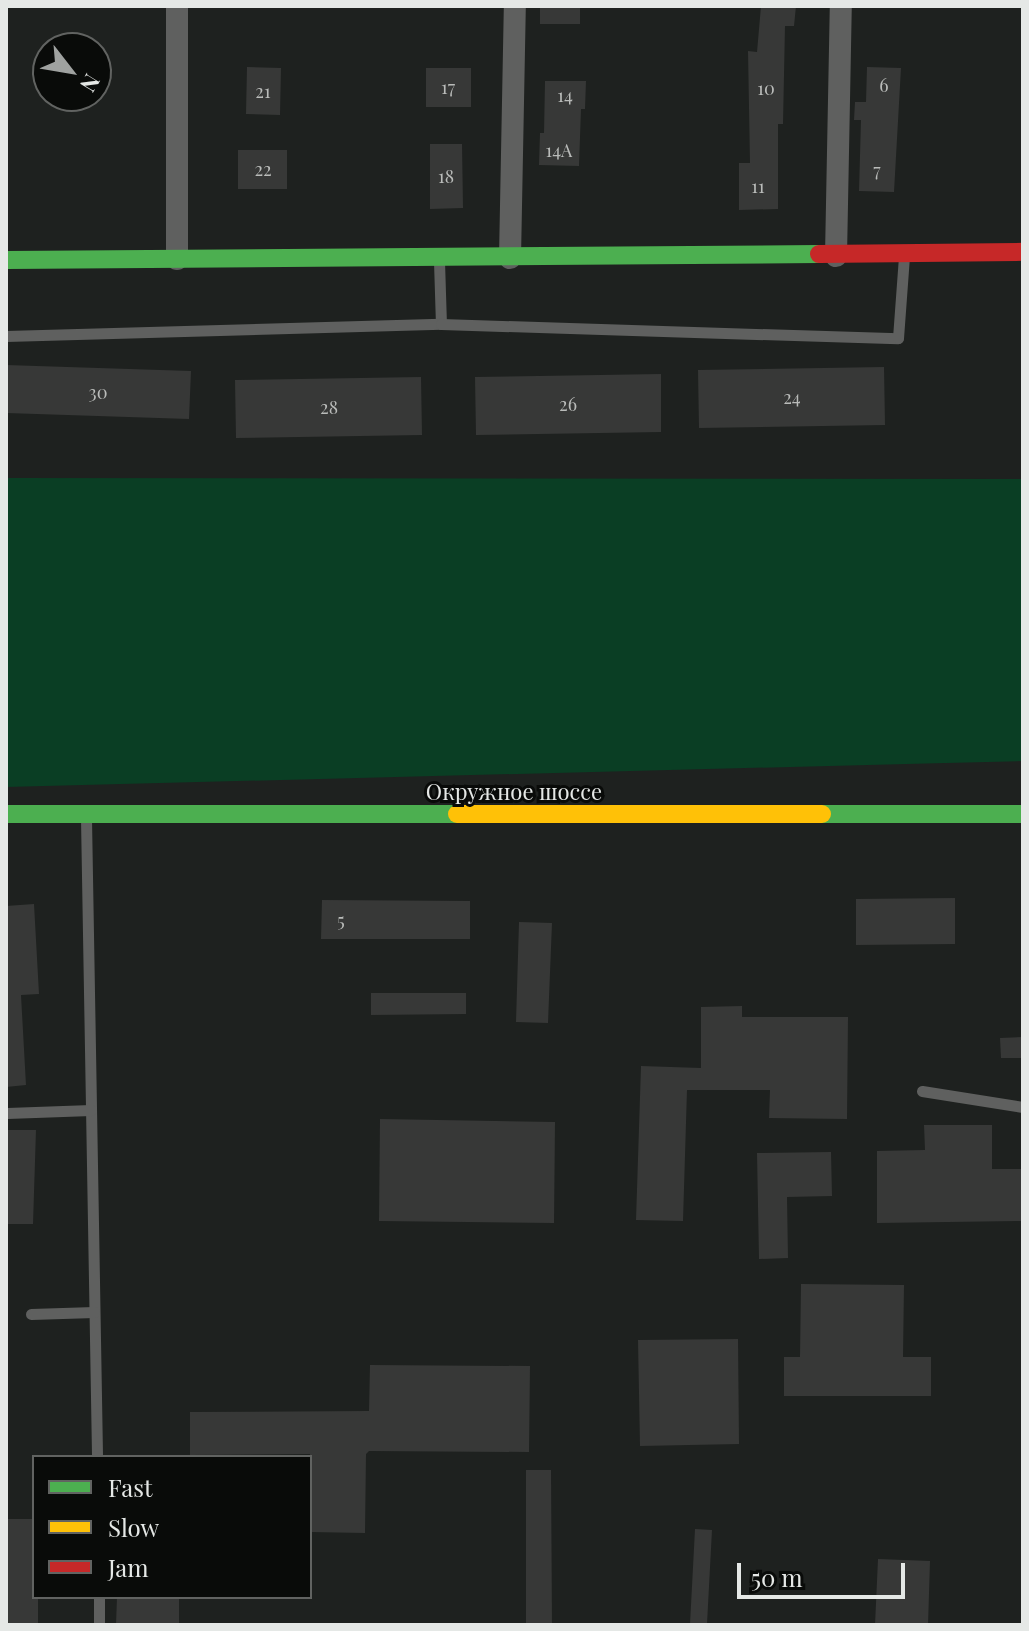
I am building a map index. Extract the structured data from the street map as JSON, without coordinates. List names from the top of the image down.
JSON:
{
  "streets": {
    "street": ["Окружное шоссе"]
  },
  "house_numbers": [
    "6",
    "17",
    "10",
    "21",
    "14",
    "14А",
    "22",
    "7",
    "18",
    "11",
    "30",
    "24",
    "26",
    "28",
    "5"
  ],
  "legend": ["Fast", "Slow", "Jam"],
  "scale_bar": "50 m",
  "north": "bottom right"
}
